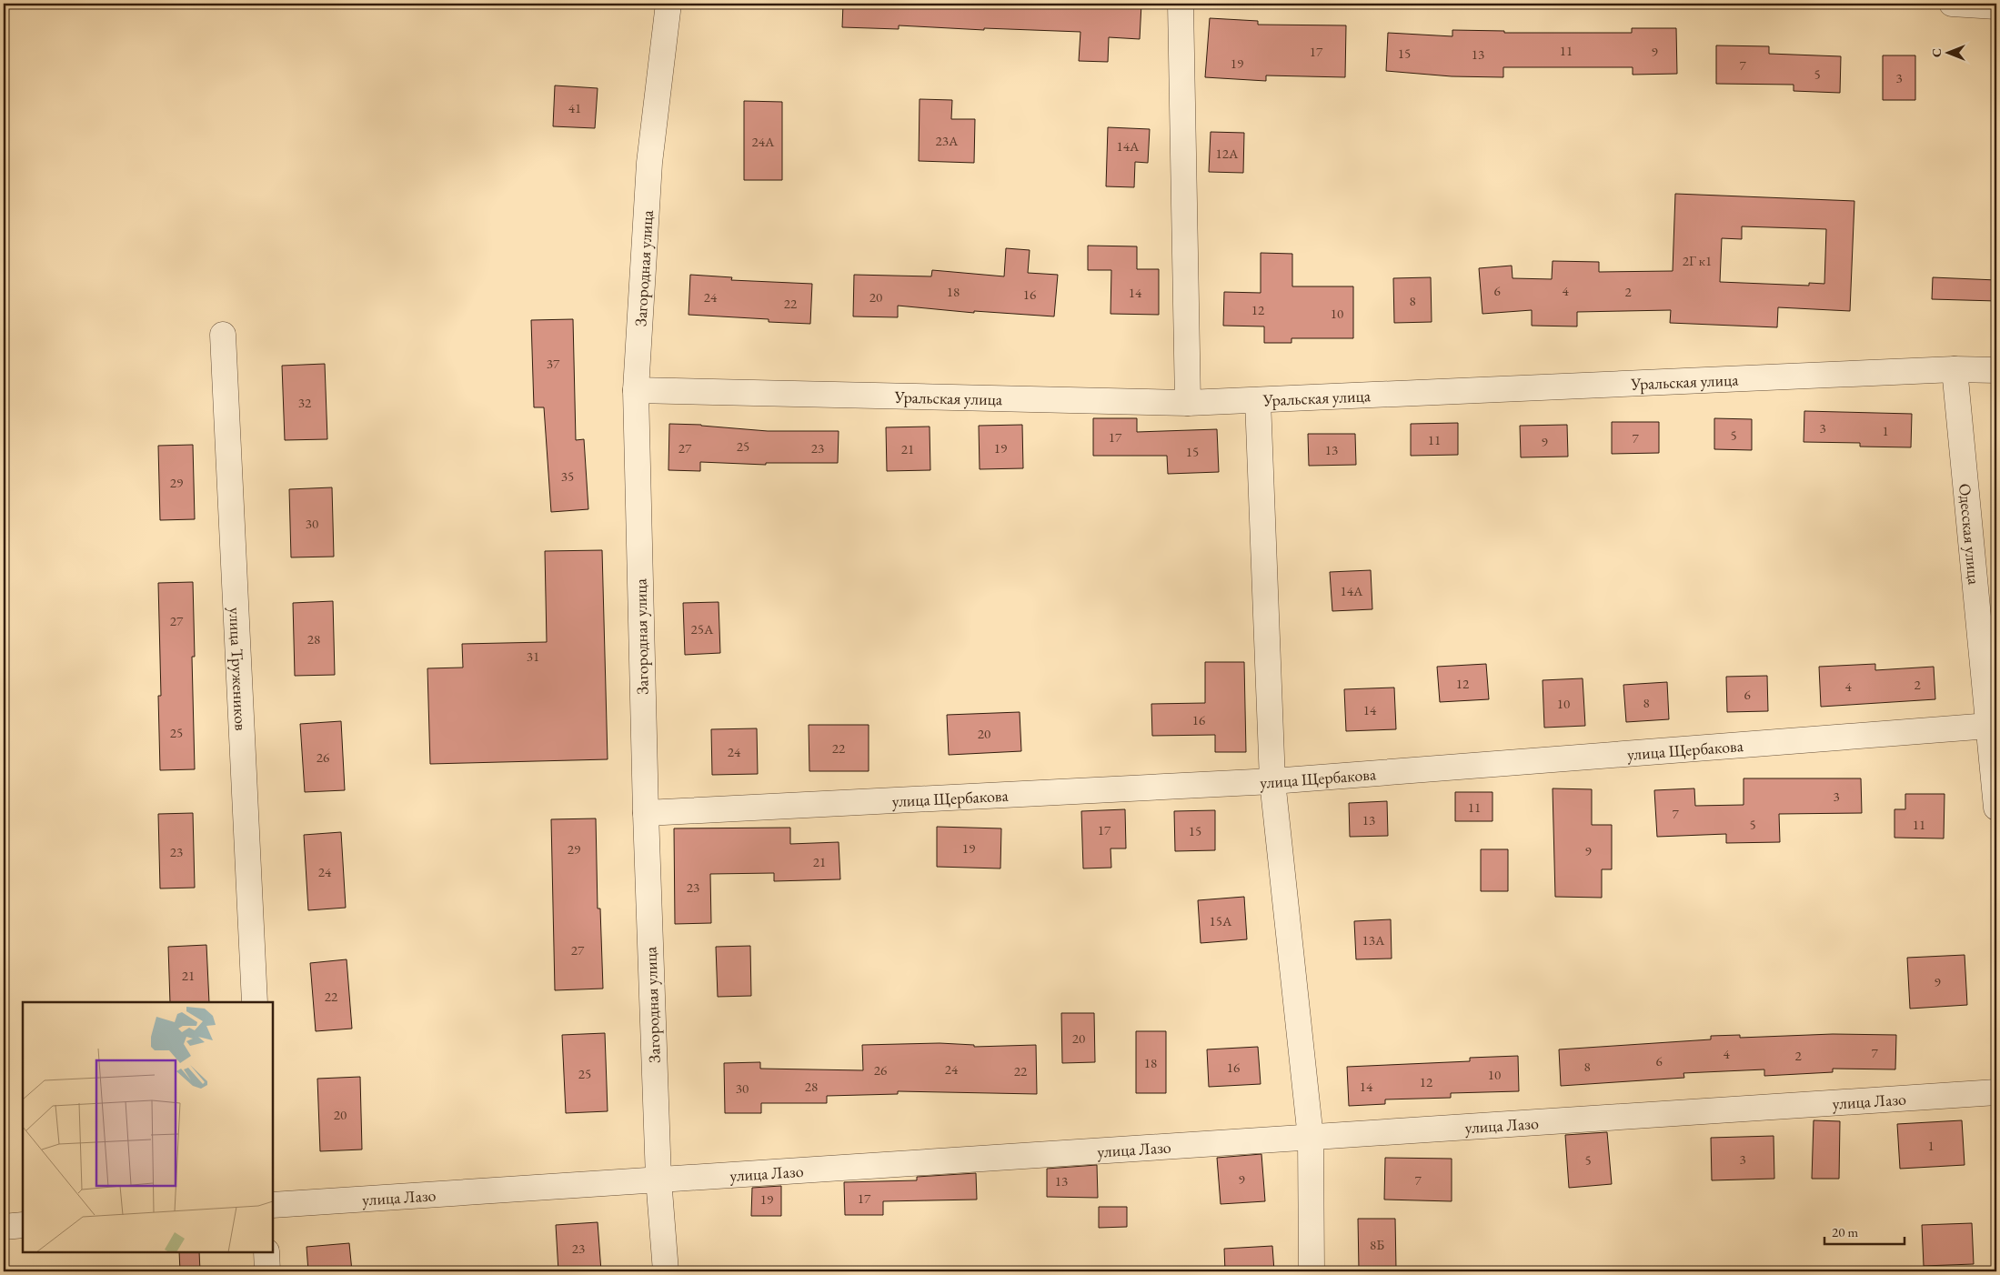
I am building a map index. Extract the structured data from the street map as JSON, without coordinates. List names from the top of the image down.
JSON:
{
  "streets": {
    "street": [
      "Загородная улица",
      "Уральская улица",
      "Одесская улица",
      "улица Тружеников",
      "улица Щербакова",
      "улица Лазо"
    ]
  },
  "crossings": [
    ["Загородная улица", "Уральская улица"],
    ["Загородная улица", "улица Щербакова"],
    ["Загородная улица", "улица Лазо"],
    ["Уральская улица", "Одесская улица"],
    ["Одесская улица", "улица Щербакова"]
  ],
  "house_numbers": [
    "11",
    "17",
    "9",
    "15",
    "13",
    "19",
    "7",
    "5",
    "3",
    "41",
    "23А",
    "24А",
    "14А",
    "12А",
    "2Г к1",
    "6",
    "4",
    "18",
    "2",
    "14",
    "16",
    "24",
    "20",
    "8",
    "22",
    "12",
    "10",
    "37",
    "32",
    "3",
    "1",
    "5",
    "17",
    "7",
    "11",
    "9",
    "25",
    "27",
    "23",
    "19",
    "21",
    "13",
    "15",
    "35",
    "29",
    "30",
    "14А",
    "27",
    "25А",
    "28",
    "31",
    "12",
    "2",
    "4",
    "6",
    "8",
    "10",
    "14",
    "16",
    "25",
    "20",
    "22",
    "24",
    "26",
    "3",
    "11",
    "7",
    "13",
    "5",
    "11",
    "17",
    "15",
    "19",
    "29",
    "9",
    "23",
    "21",
    "24",
    "23",
    "15А",
    "13А",
    "27",
    "21",
    "9",
    "22",
    "20",
    "7",
    "4",
    "2",
    "6",
    "18",
    "8",
    "16",
    "24",
    "26",
    "22",
    "25",
    "10",
    "12",
    "28",
    "14",
    "30",
    "20",
    "1",
    "3",
    "5",
    "9",
    "7",
    "13",
    "17",
    "19",
    "8Б",
    "23"
  ],
  "scale_bar": "20 m",
  "north": "left"
}
